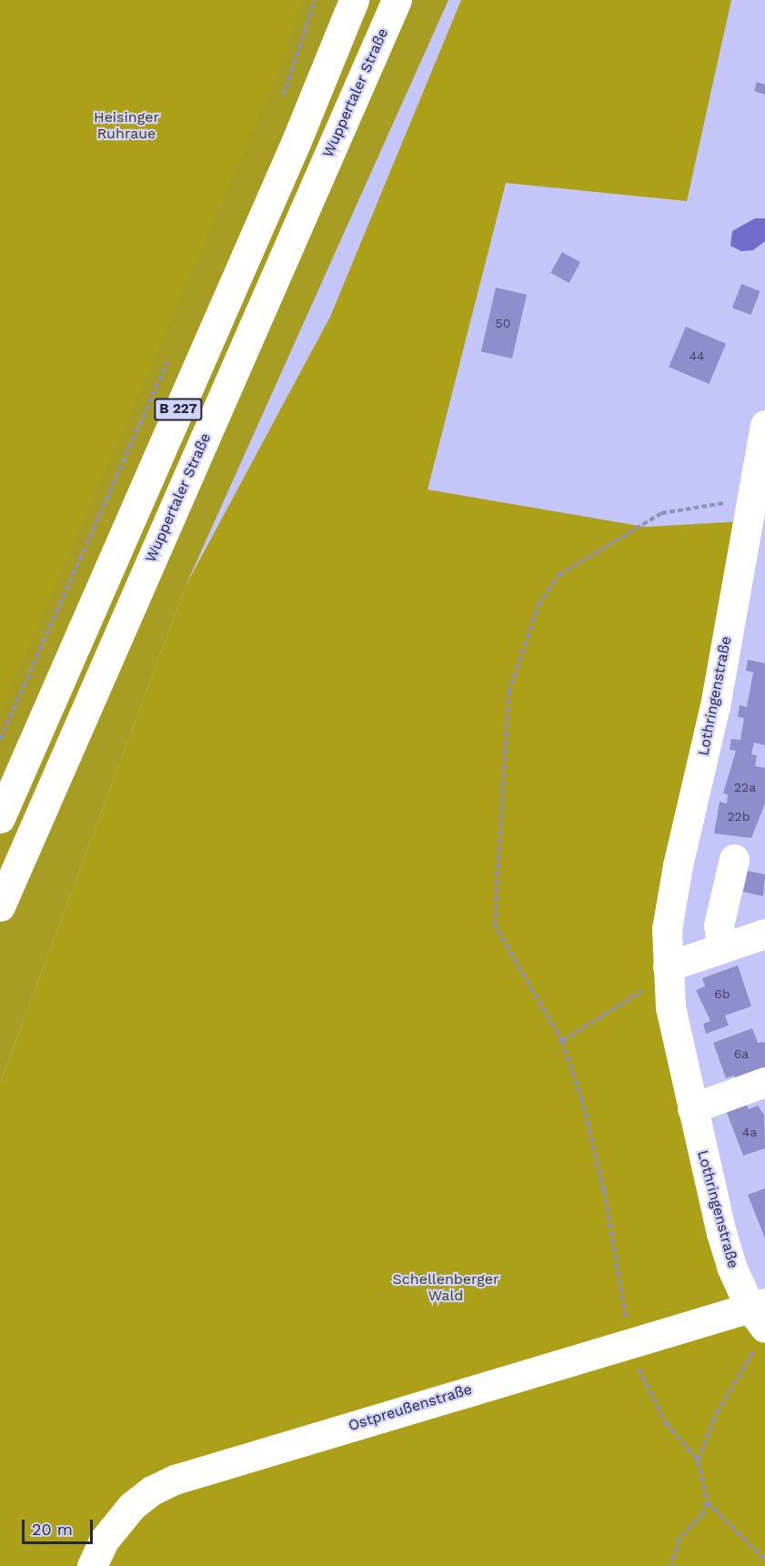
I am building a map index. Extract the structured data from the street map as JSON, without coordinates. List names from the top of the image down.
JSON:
{
  "streets": {
    "street": [
      "Wuppertaler Straße",
      "B 227",
      "Lothringenstraße",
      "Ostpreußenstraße"
    ]
  },
  "crossings": [
    ["Lothringenstraße", "Ostpreußenstraße"]
  ],
  "parks": ["Heisinger Ruhraue", "Schellenberger Wald"],
  "house_numbers": [
    "50",
    "44",
    "22a",
    "22b",
    "6b",
    "6a",
    "4a"
  ],
  "scale_bar": "20 m"
}
